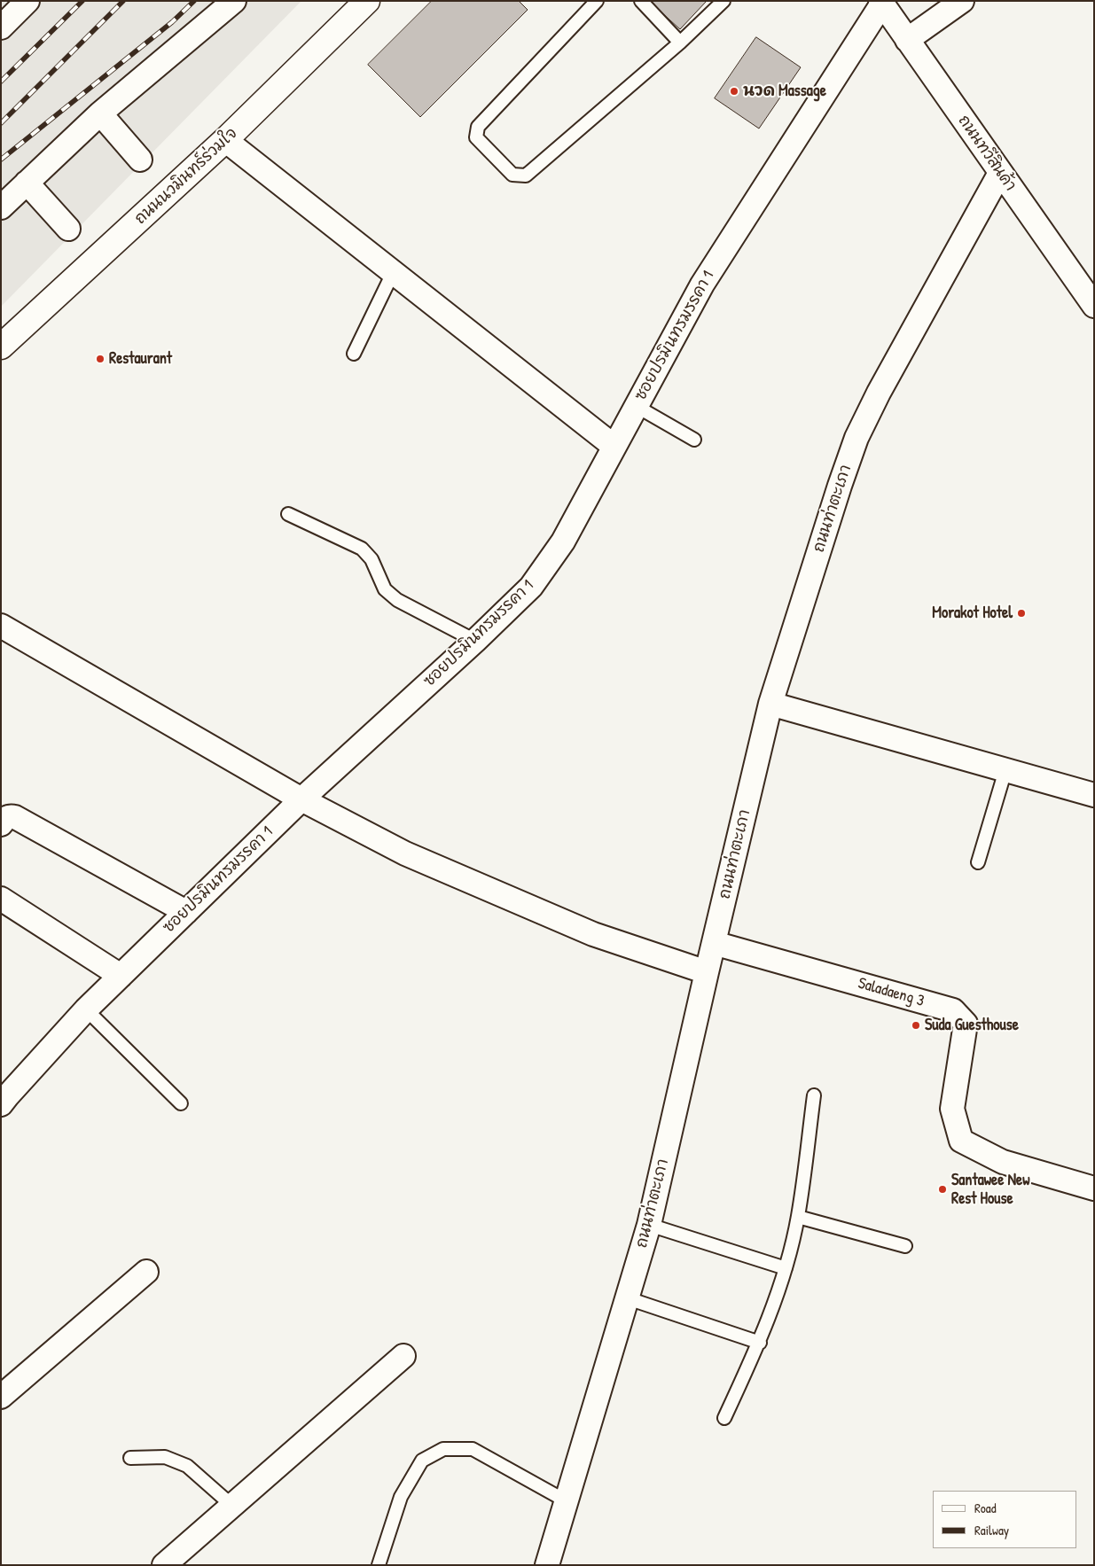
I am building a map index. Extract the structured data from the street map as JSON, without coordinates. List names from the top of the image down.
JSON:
{
  "streets": {
    "street": [
      "ถนนทวีสินค้า",
      "ถนนนวมินทร์ร่วมใจ",
      "ซอยปรมินทรมรรคา 1",
      "ถนนท่าตะเภา",
      "Saladaeng 3"
    ]
  },
  "crossings": [
    ["ถนนทวีสินค้า", "ซอยปรมินทรมรรคา 1"],
    ["ถนนทวีสินค้า", "ถนนท่าตะเภา"],
    ["ถนนท่าตะเภา", "Saladaeng 3"]
  ],
  "places": [
    "นวด Massage",
    "Restaurant",
    "Morakot Hotel",
    "Suda Guesthouse",
    "Santawee New Rest House"
  ],
  "legend": ["Road", "Railway"]
}
